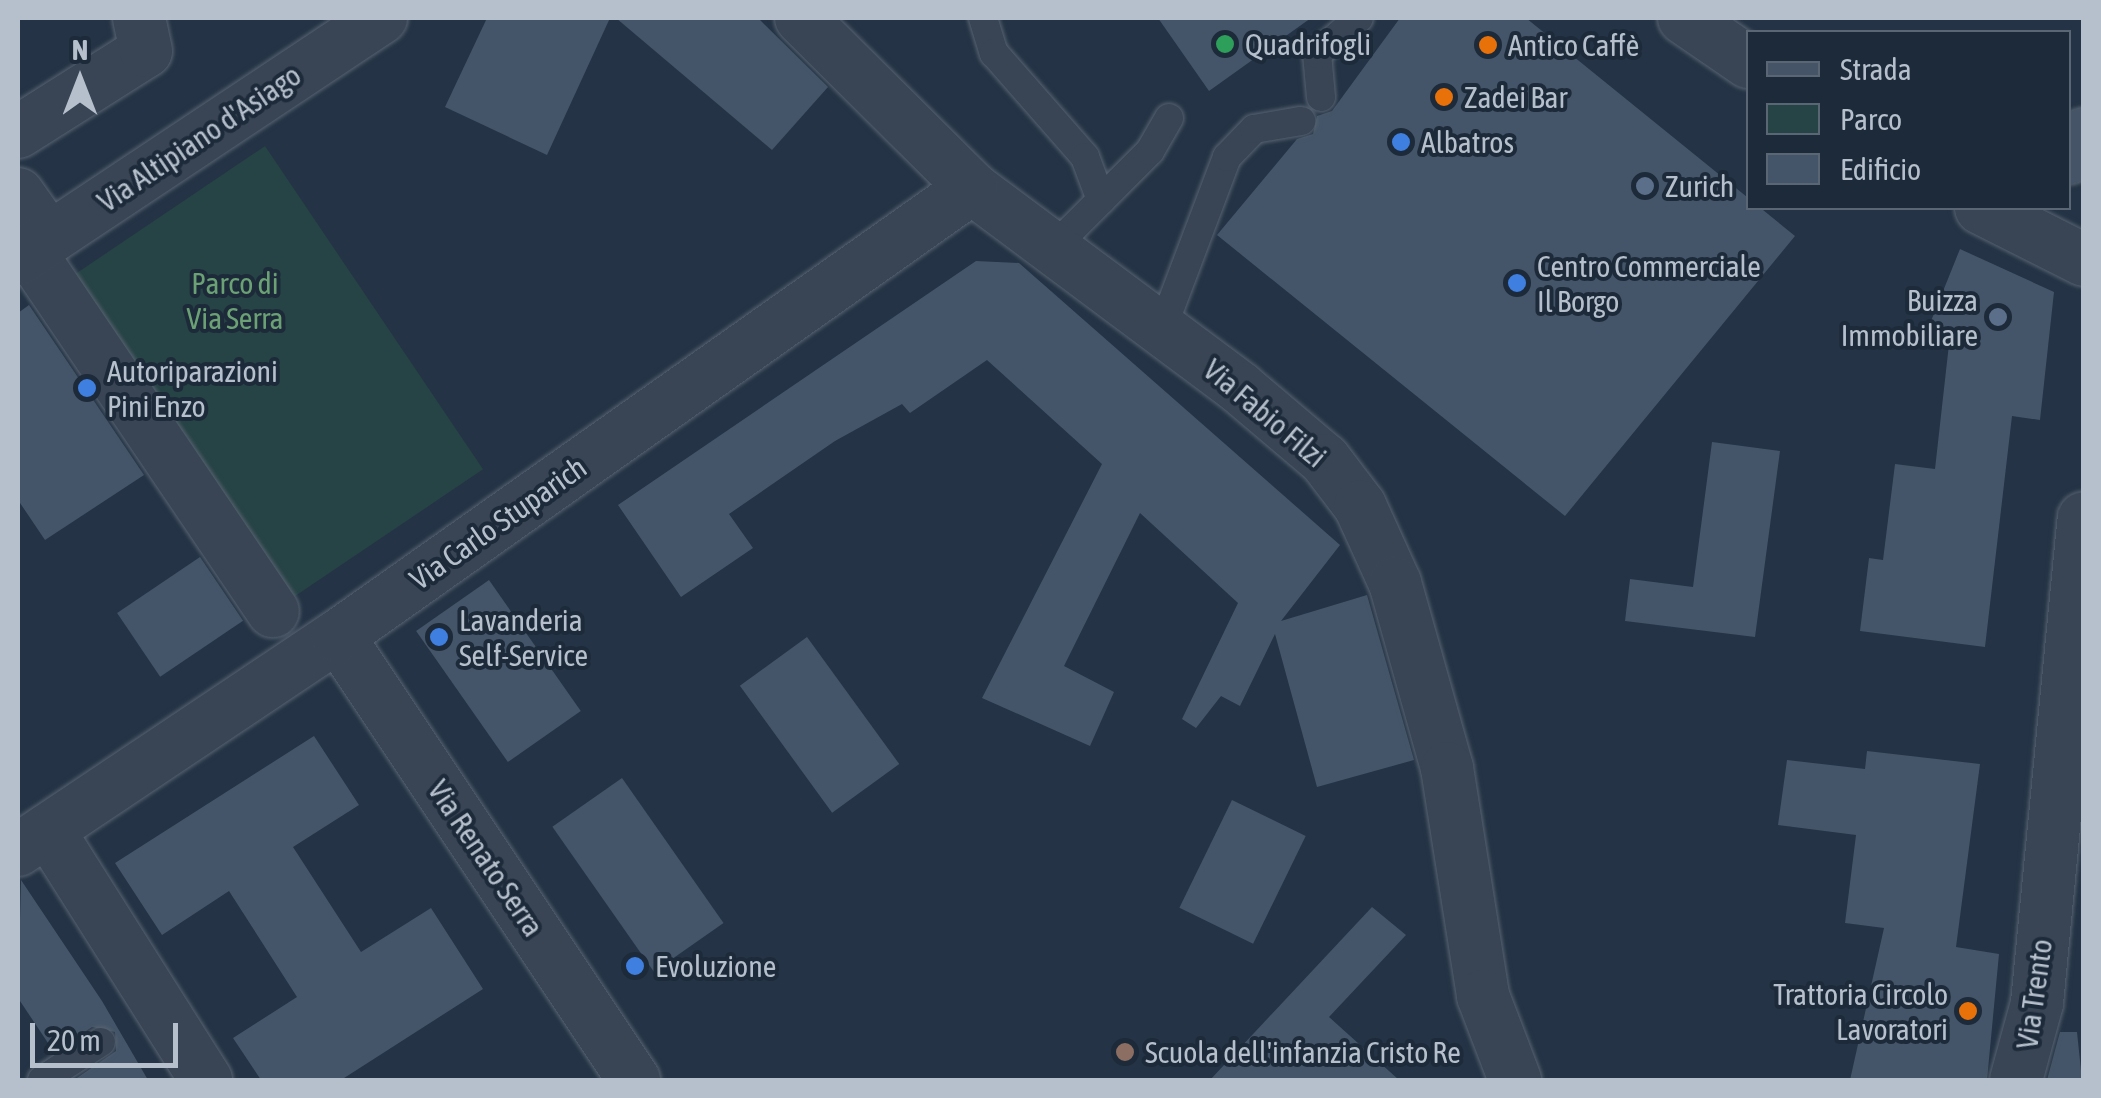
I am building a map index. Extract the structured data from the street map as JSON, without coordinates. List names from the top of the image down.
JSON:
{
  "streets": {
    "street": [
      "Via Altipiano d'Asiago",
      "Via Fabio Filzi",
      "Via Carlo Stuparich",
      "Via Renato Serra",
      "Via Trento"
    ]
  },
  "crossings": [
    ["Via Fabio Filzi", "Via Carlo Stuparich"],
    ["Via Carlo Stuparich", "Via Renato Serra"]
  ],
  "parks": ["Parco di Via Serra"],
  "places": [
    "Quadrifogli",
    "Antico Caffè",
    "Zadei Bar",
    "Albatros",
    "Zurich",
    "Centro Commerciale Il Borgo",
    "Buizza Immobiliare",
    "Autoriparazioni Pini Enzo",
    "Lavanderia Self-Service",
    "Evoluzione",
    "Trattoria Circolo Lavoratori",
    "Scuola dell'infanzia Cristo Re"
  ],
  "legend": ["Strada", "Parco", "Edificio"],
  "scale_bar": "20 m",
  "north": "top"
}
